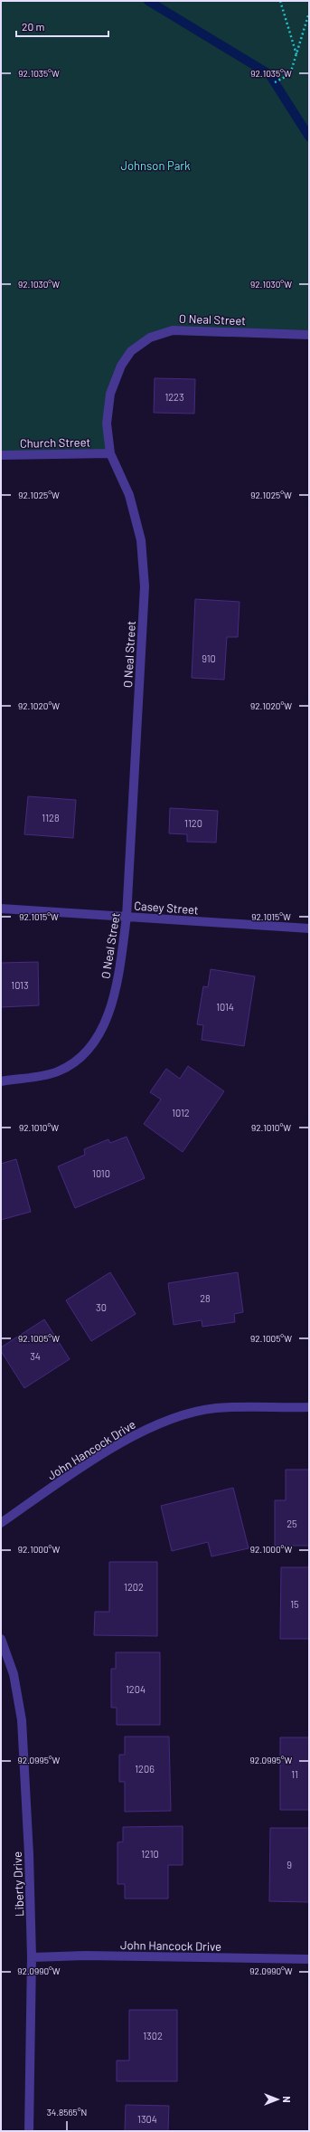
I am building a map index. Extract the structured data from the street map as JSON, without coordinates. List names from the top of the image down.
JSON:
{
  "streets": {
    "street": [
      "O Neal Street",
      "Church Street",
      "Casey Street",
      "John Hancock Drive",
      "Liberty Drive"
    ]
  },
  "crossings": [
    ["O Neal Street", "Church Street"],
    ["O Neal Street", "Casey Street"],
    ["John Hancock Drive", "Liberty Drive"]
  ],
  "parks": ["Johnson Park"],
  "house_numbers": [
    "1223",
    "910",
    "1128",
    "1120",
    "1013",
    "1014",
    "1012",
    "1010",
    "28",
    "30",
    "34",
    "25",
    "1202",
    "15",
    "1204",
    "1206",
    "11",
    "1210",
    "9",
    "1302",
    "1304"
  ],
  "scale_bar": "20 m",
  "north": "right",
  "coordinates": [
    "92.1035°W",
    "92.1030°W",
    "92.1025°W",
    "92.1020°W",
    "92.1015°W",
    "92.1010°W",
    "92.1005°W",
    "92.1000°W",
    "92.0995°W",
    "92.0990°W",
    "34.8565°N"
  ]
}
